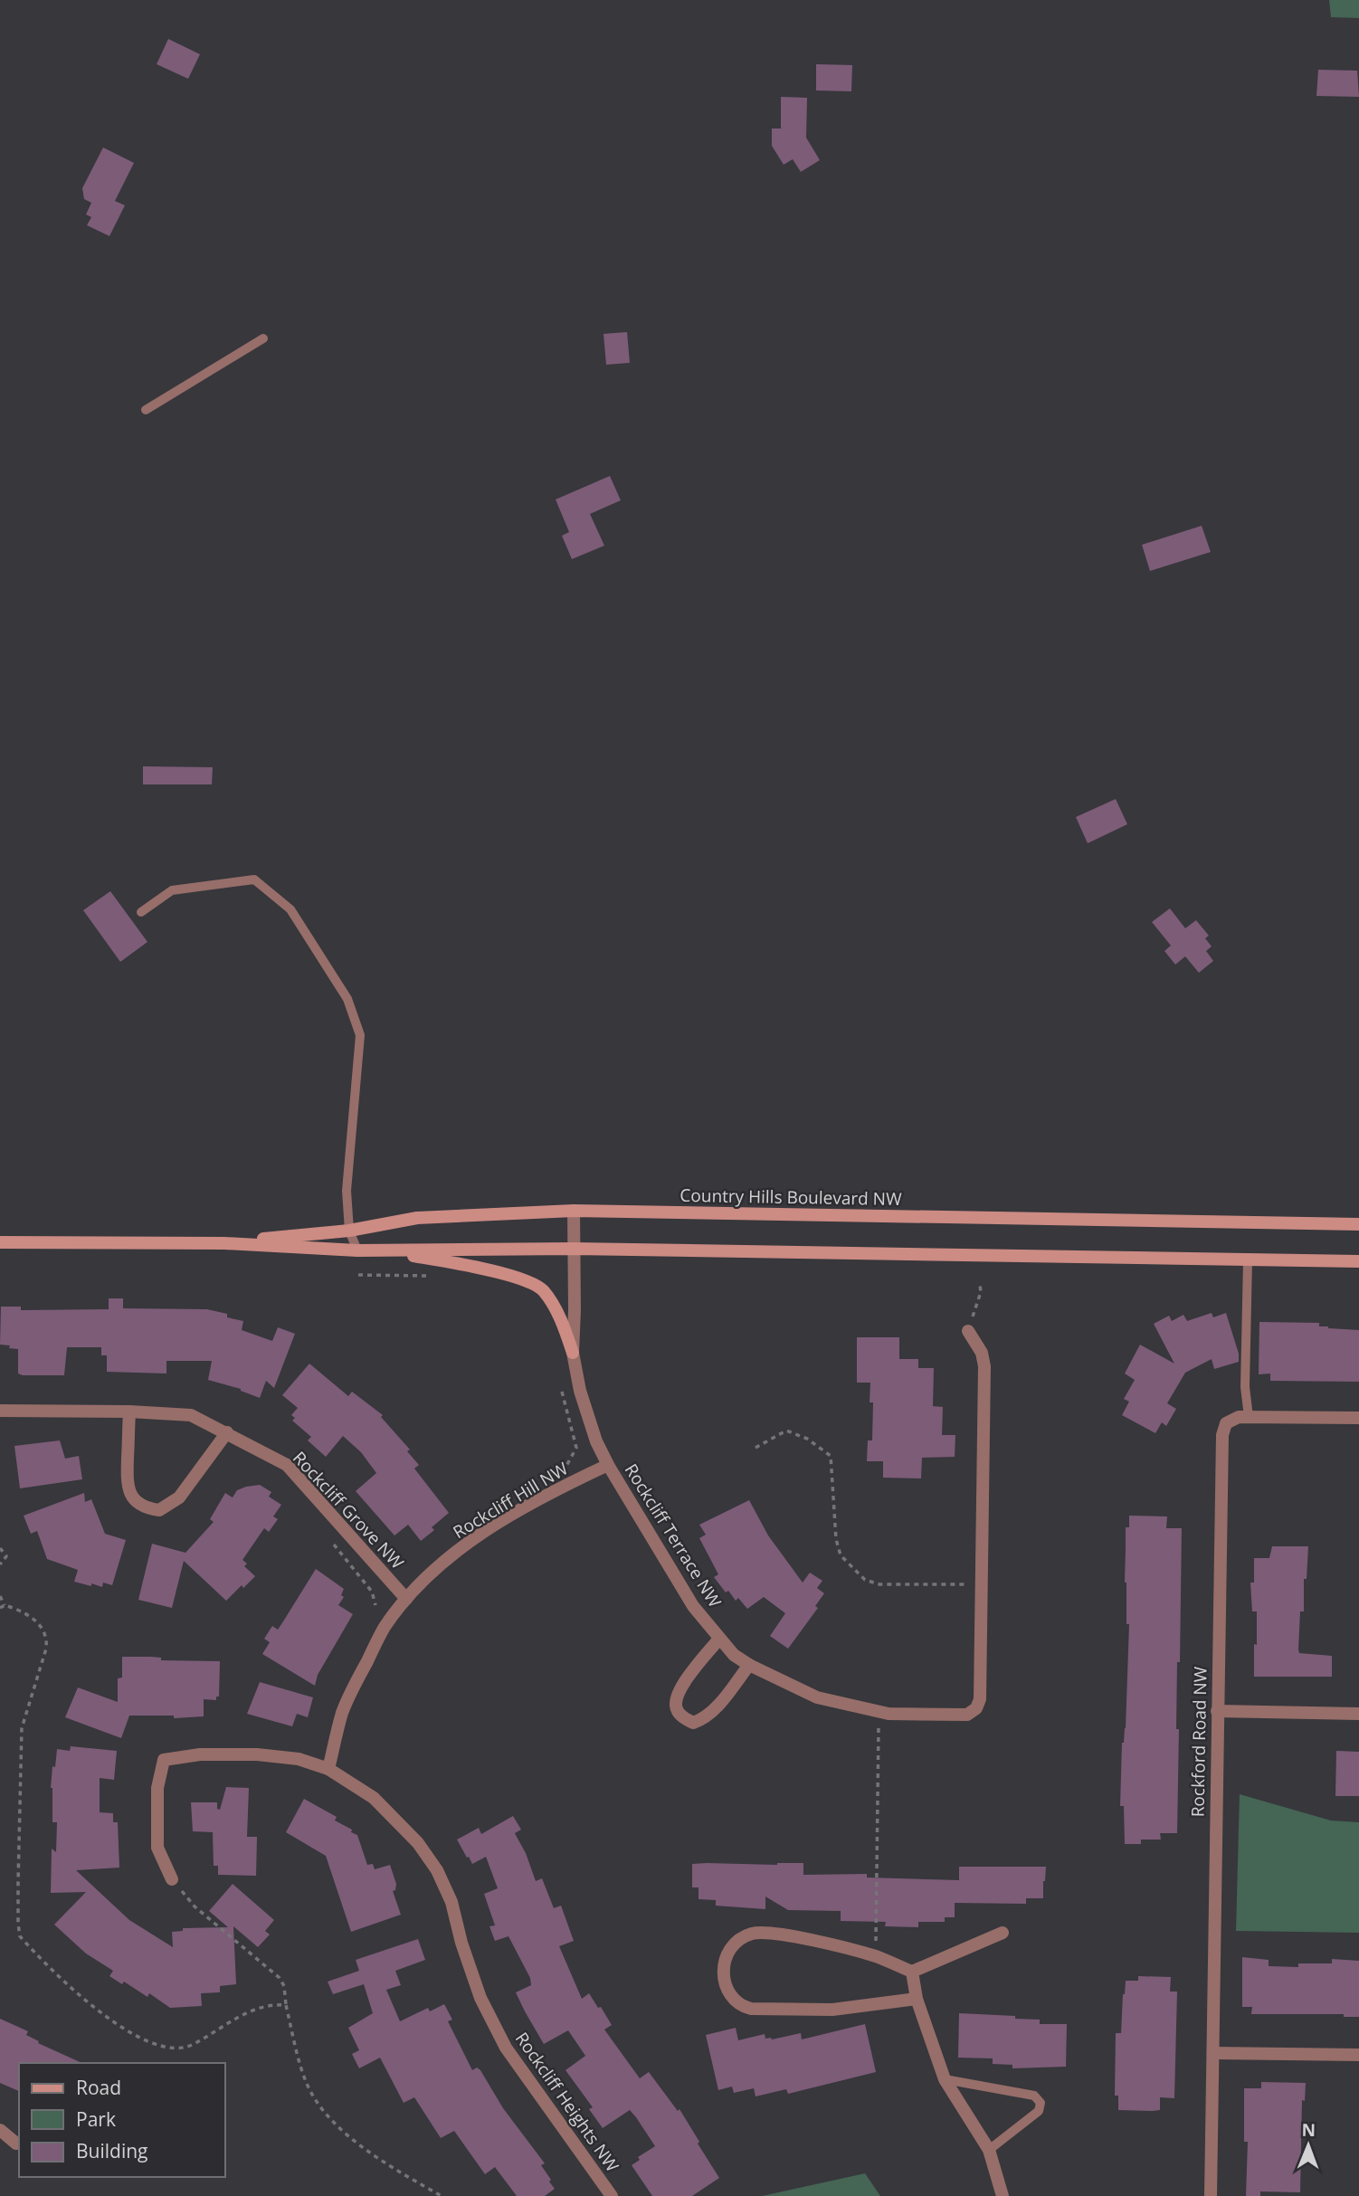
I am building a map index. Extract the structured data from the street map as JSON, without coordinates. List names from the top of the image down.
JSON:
{
  "streets": {
    "main road": ["Country Hills Boulevard NW"],
    "street": [
      "Rockcliff Hill NW",
      "Rockcliff Grove NW",
      "Rockcliff Terrace NW",
      "Rockford Road NW",
      "Rockcliff Heights NW"
    ]
  },
  "crossings": [
    ["Country Hills Boulevard NW", "Rockcliff Terrace NW"],
    ["Rockcliff Hill NW", "Rockcliff Grove NW"],
    ["Rockcliff Hill NW", "Rockcliff Terrace NW"],
    ["Rockcliff Hill NW", "Rockcliff Heights NW"]
  ],
  "legend": ["Road", "Park", "Building"],
  "north": "top"
}
